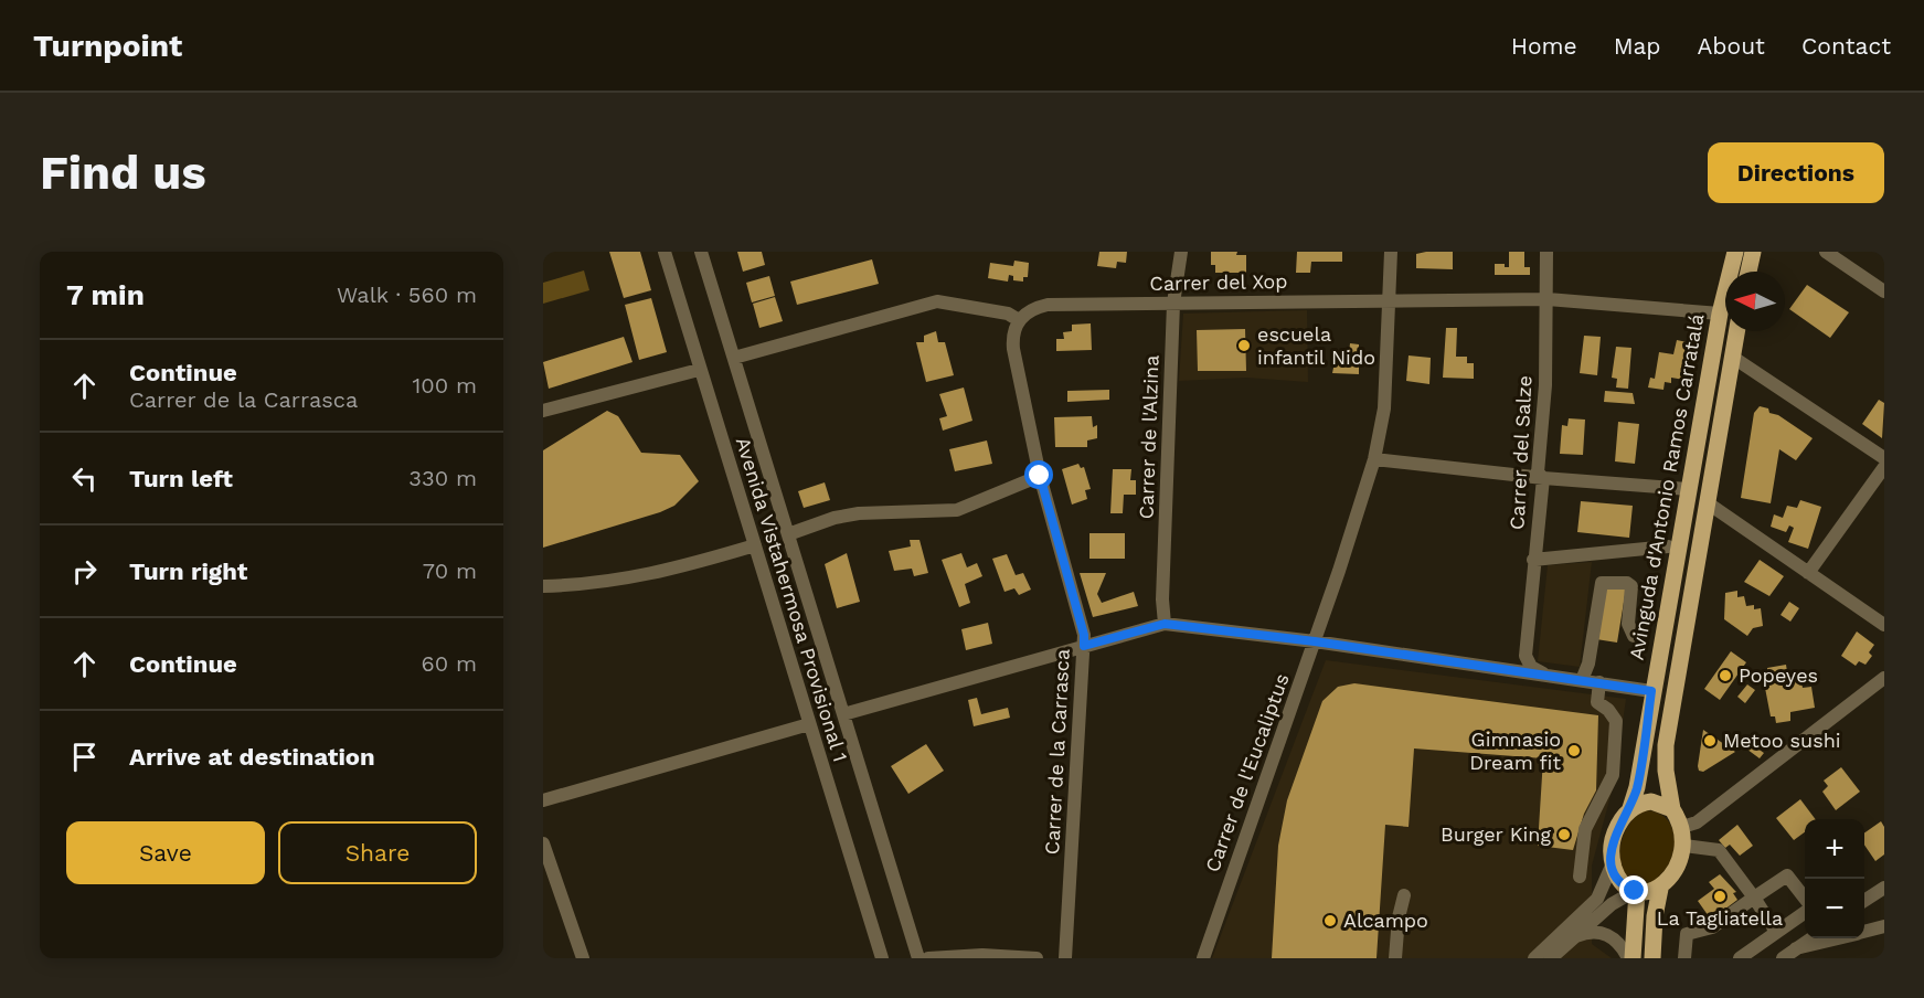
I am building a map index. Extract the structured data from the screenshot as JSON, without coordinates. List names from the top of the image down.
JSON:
{
  "streets": {
    "main road": ["Avinguda d'Antonio Ramos Carratalá"],
    "street": [
      "Carrer del Xop",
      "Carrer de l'Alzina",
      "Carrer del Salze",
      "Avenida Vistahermosa Provisional 1",
      "Carrer de la Carrasca",
      "Carrer de l'Eucaliptus"
    ]
  },
  "crossings": [
    ["Carrer del Xop", "Carrer de l'Alzina"],
    ["Carrer del Xop", "Carrer del Salze"],
    ["Carrer del Xop", "Avinguda d'Antonio Ramos Carratalá"],
    ["Carrer del Xop", "Carrer de la Carrasca"],
    ["Carrer del Xop", "Carrer de l'Eucaliptus"]
  ],
  "places": [
    "escuela infantil Nido",
    "Popeyes",
    "Metoo sushi",
    "Gimnasio Dream fit",
    "Burger King",
    "La Tagliatella",
    "Alcampo"
  ],
  "north": "left",
  "page": {
    "header": "Turnpoint",
    "nav": [
      "Home",
      "Map",
      "About",
      "Contact"
    ],
    "buttons": [
      "Directions",
      ["Save", "Share"]
    ],
    "title": "Find us",
    "heading": ["7 min", "Walk · 560 m"],
    "list": [
      ["Continue", "Carrer de la Carrasca", "100 m"],
      ["Turn left", "330 m"],
      ["Turn right", "70 m"],
      ["Continue", "60 m"],
      "Arrive at destination"
    ],
    "map_buttons": ["+", "−"]
  }
}
